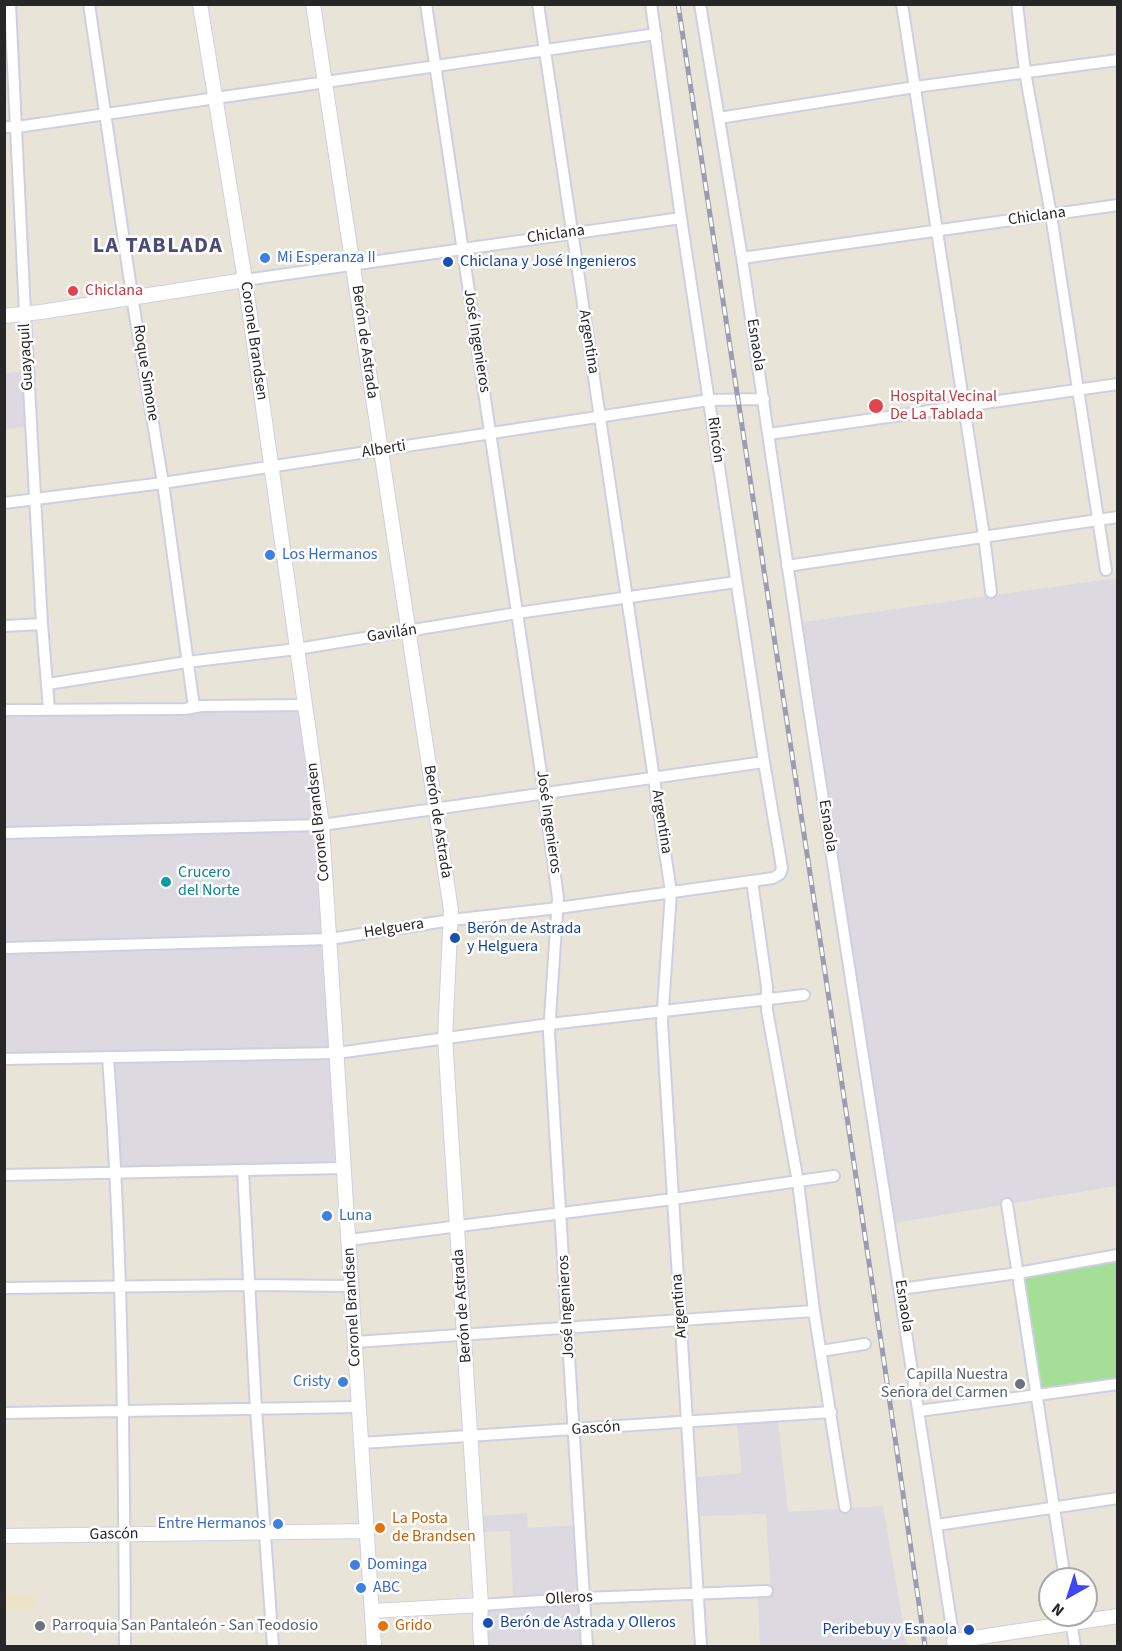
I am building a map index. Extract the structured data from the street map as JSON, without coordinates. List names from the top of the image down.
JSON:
{
  "streets": {
    "street": [
      "Chiclana",
      "Coronel Brandsen",
      "José Ingenieros",
      "Berón de Astrada",
      "Argentina",
      "Esnaola",
      "Guayaquil",
      "Roque Simone",
      "Rincón",
      "Alberti",
      "Gavilán",
      "Helguera",
      "Gascón",
      "Olleros"
    ]
  },
  "crossings": [
    ["Chiclana", "Coronel Brandsen"],
    ["Chiclana", "José Ingenieros"],
    ["Chiclana", "Berón de Astrada"],
    ["Chiclana", "Argentina"],
    ["Chiclana", "Esnaola"],
    ["Chiclana", "Guayaquil"],
    ["Chiclana", "Roque Simone"],
    ["Chiclana", "Rincón"],
    ["Coronel Brandsen", "Alberti"],
    ["Coronel Brandsen", "Gavilán"],
    ["Coronel Brandsen", "Helguera"],
    ["Coronel Brandsen", "Gascón"],
    ["Coronel Brandsen", "Olleros"],
    ["José Ingenieros", "Alberti"],
    ["José Ingenieros", "Gavilán"],
    ["José Ingenieros", "Helguera"],
    ["José Ingenieros", "Gascón"],
    ["José Ingenieros", "Olleros"],
    ["Berón de Astrada", "Alberti"],
    ["Berón de Astrada", "Gavilán"],
    ["Berón de Astrada", "Helguera"],
    ["Berón de Astrada", "Gascón"],
    ["Berón de Astrada", "Olleros"],
    ["Argentina", "Alberti"],
    ["Argentina", "Gavilán"],
    ["Argentina", "Helguera"],
    ["Argentina", "Gascón"],
    ["Argentina", "Olleros"],
    ["Esnaola", "Alberti"],
    ["Guayaquil", "Alberti"],
    ["Guayaquil", "Gavilán"],
    ["Roque Simone", "Alberti"],
    ["Roque Simone", "Gavilán"],
    ["Rincón", "Alberti"],
    ["Rincón", "Gavilán"],
    ["Rincón", "Helguera"]
  ],
  "districts": ["LA TABLADA"],
  "places": [
    "Mi Esperanza II",
    "Chiclana y José Ingenieros",
    "Chiclana",
    "Hospital Vecinal De La Tablada",
    "Los Hermanos",
    "Crucero del Norte",
    "Berón de Astrada y Helguera",
    "Luna",
    "Cristy",
    "Capilla Nuestra Señora del Carmen",
    "Entre Hermanos",
    "La Posta de Brandsen",
    "Dominga",
    "ABC",
    "Berón de Astrada y Olleros",
    "Parroquia San Pantaleón - San Teodosio",
    "Grido",
    "Peribebuy y Esnaola"
  ],
  "north": "bottom left"
}
